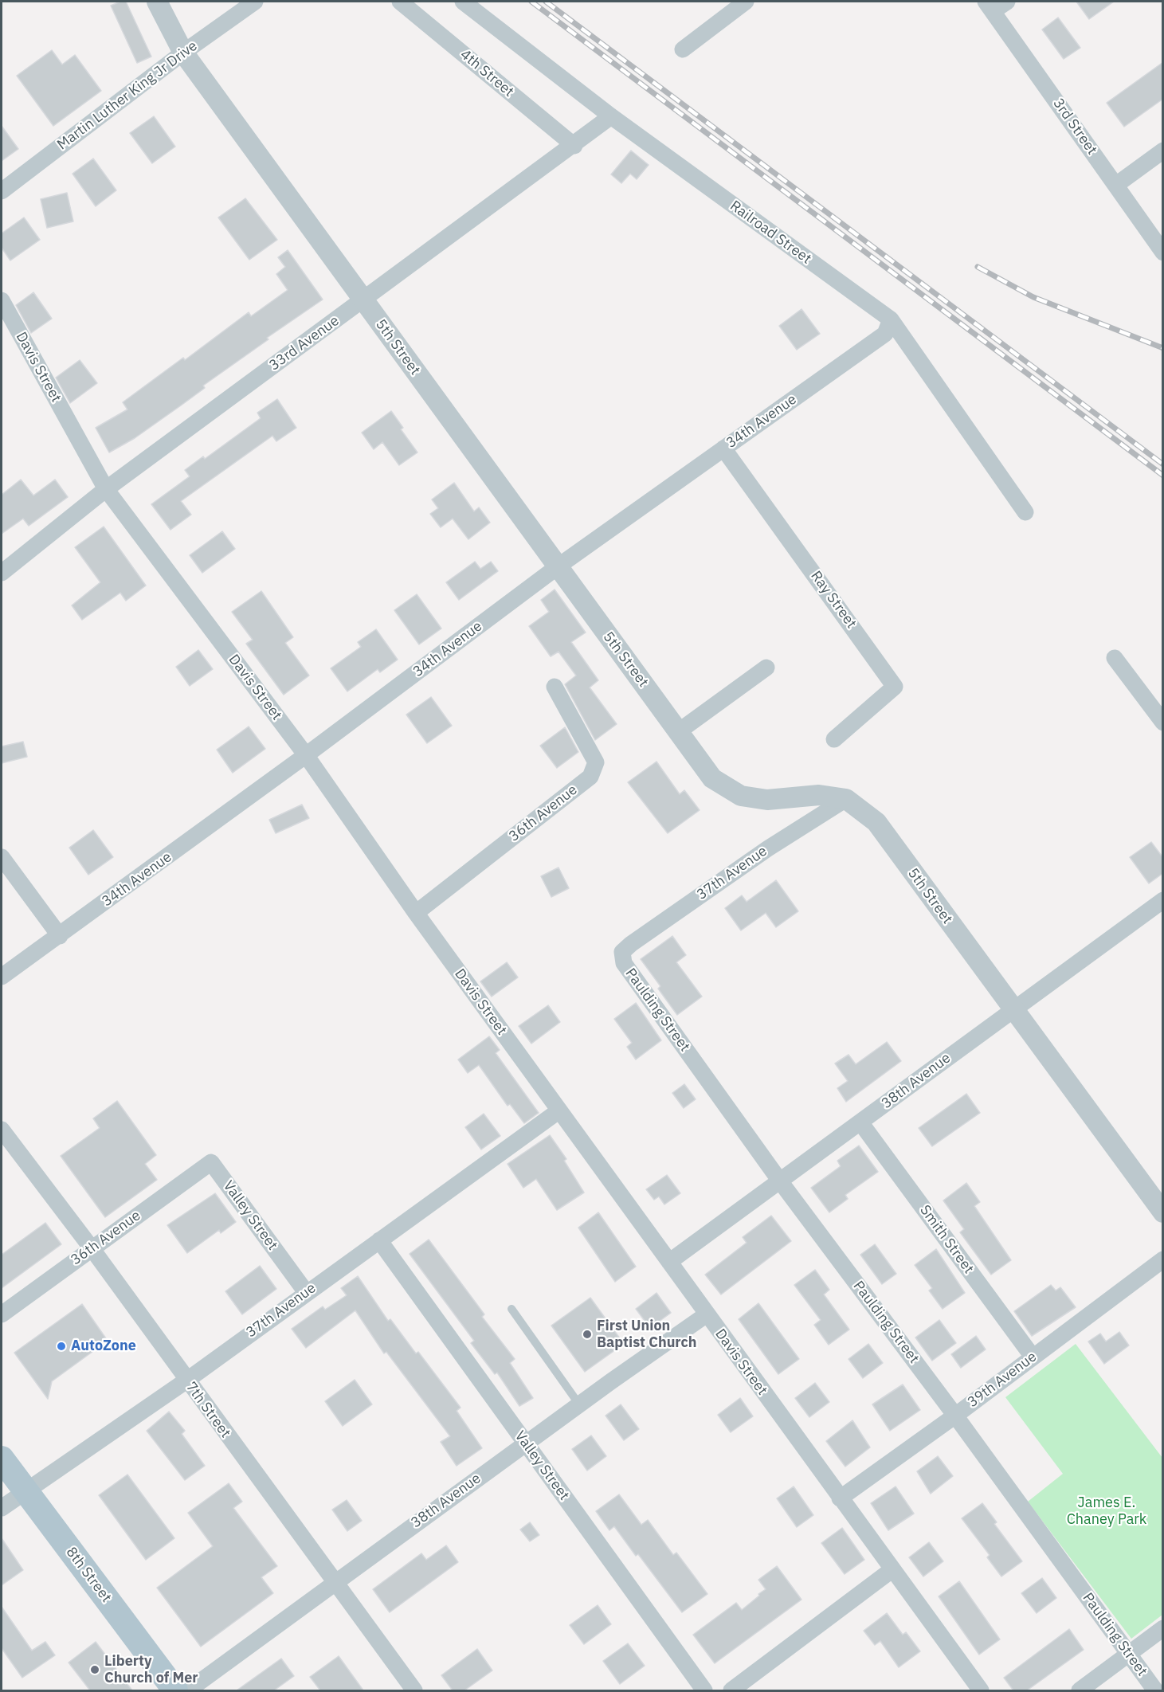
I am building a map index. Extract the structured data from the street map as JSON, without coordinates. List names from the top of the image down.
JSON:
{
  "streets": {
    "main road": ["8th Street"],
    "street": [
      "4th Street",
      "Martin Luther King Jr Drive",
      "3rd Street",
      "Railroad Street",
      "33rd Avenue",
      "5th Street",
      "Davis Street",
      "34th Avenue",
      "Ray Street",
      "36th Avenue",
      "37th Avenue",
      "Paulding Street",
      "38th Avenue",
      "Valley Street",
      "Smith Street",
      "39th Avenue",
      "7th Street"
    ]
  },
  "crossings": [
    ["4th Street", "33rd Avenue"],
    ["Martin Luther King Jr Drive", "5th Street"],
    ["Railroad Street", "33rd Avenue"],
    ["Railroad Street", "34th Avenue"],
    ["33rd Avenue", "5th Street"],
    ["33rd Avenue", "Davis Street"],
    ["5th Street", "34th Avenue"],
    ["5th Street", "37th Avenue"],
    ["5th Street", "38th Avenue"],
    ["Davis Street", "34th Avenue"],
    ["Davis Street", "36th Avenue"],
    ["Davis Street", "37th Avenue"],
    ["Davis Street", "38th Avenue"],
    ["Davis Street", "39th Avenue"],
    ["34th Avenue", "Ray Street"],
    ["36th Avenue", "Valley Street"],
    ["36th Avenue", "7th Street"],
    ["37th Avenue", "Paulding Street"],
    ["37th Avenue", "Valley Street"],
    ["37th Avenue", "7th Street"],
    ["37th Avenue", "8th Street"],
    ["Paulding Street", "38th Avenue"],
    ["Paulding Street", "39th Avenue"],
    ["38th Avenue", "Valley Street"],
    ["38th Avenue", "Smith Street"],
    ["38th Avenue", "7th Street"],
    ["Smith Street", "39th Avenue"]
  ],
  "parks": ["James E. Chaney Park"],
  "places": ["First Union Baptist Church", "AutoZone", "Liberty Church of Mer"]
}
